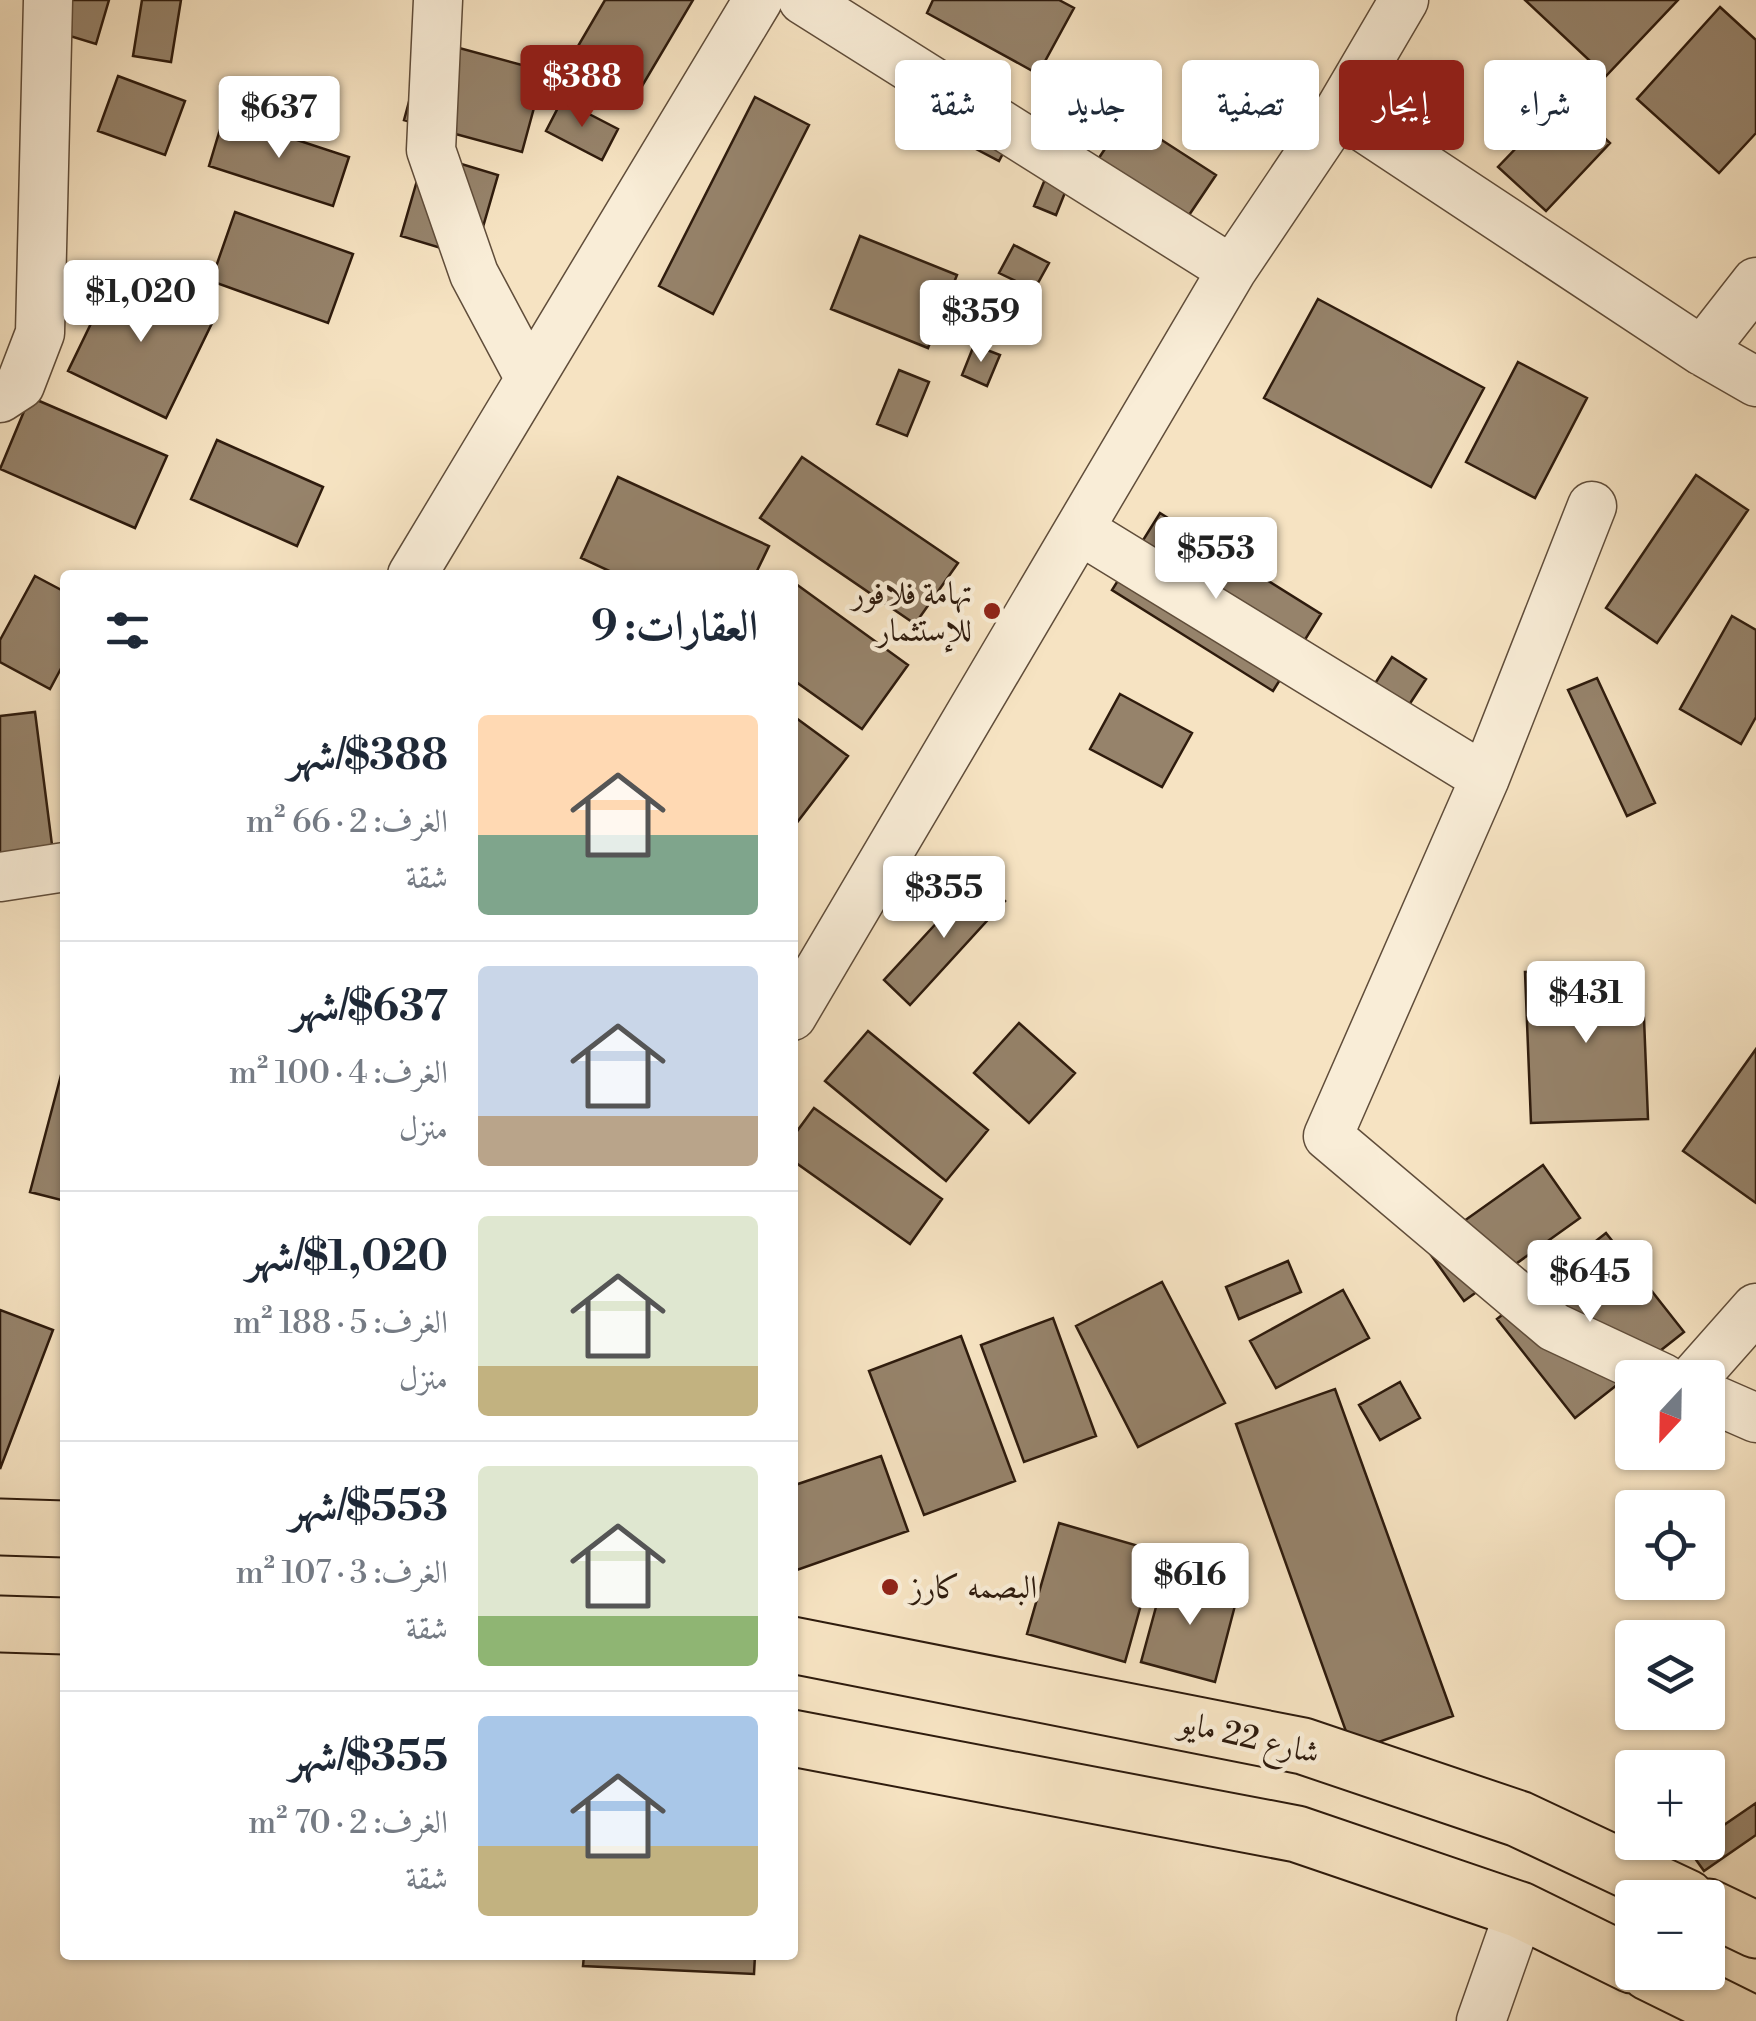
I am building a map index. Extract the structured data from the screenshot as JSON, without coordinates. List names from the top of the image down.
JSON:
{
  "streets": {
    "main road": ["شارع 22 مايو"]
  },
  "places": ["تهامة فلافور للإستثمار", "البصمه كارز"],
  "north": "bottom",
  "page": {
    "price": [
      "$388",
      "$637",
      "$1,020",
      "$359",
      "$553",
      "$355",
      "$431",
      "$645",
      "$616"
    ],
    "chip": [
      "شراء",
      "إيجار",
      "تصفية",
      "جديد",
      "شقة"
    ],
    "heading": "العقارات: 9",
    "list": [
      {
        "name": "$388/شهر",
        "note": "الغرف: 2 · 66 m² · شقة"
      },
      {
        "name": "$637/شهر",
        "note": "الغرف: 4 · 100 m² · منزل"
      },
      {
        "name": "$1,020/شهر",
        "note": "الغرف: 5 · 188 m² · منزل"
      },
      {
        "name": "$553/شهر",
        "note": "الغرف: 3 · 107 m² · شقة"
      },
      {
        "name": "$355/شهر",
        "note": "الغرف: 2 · 70 m² · شقة"
      }
    ],
    "map_buttons": ["+", "−"]
  }
}
